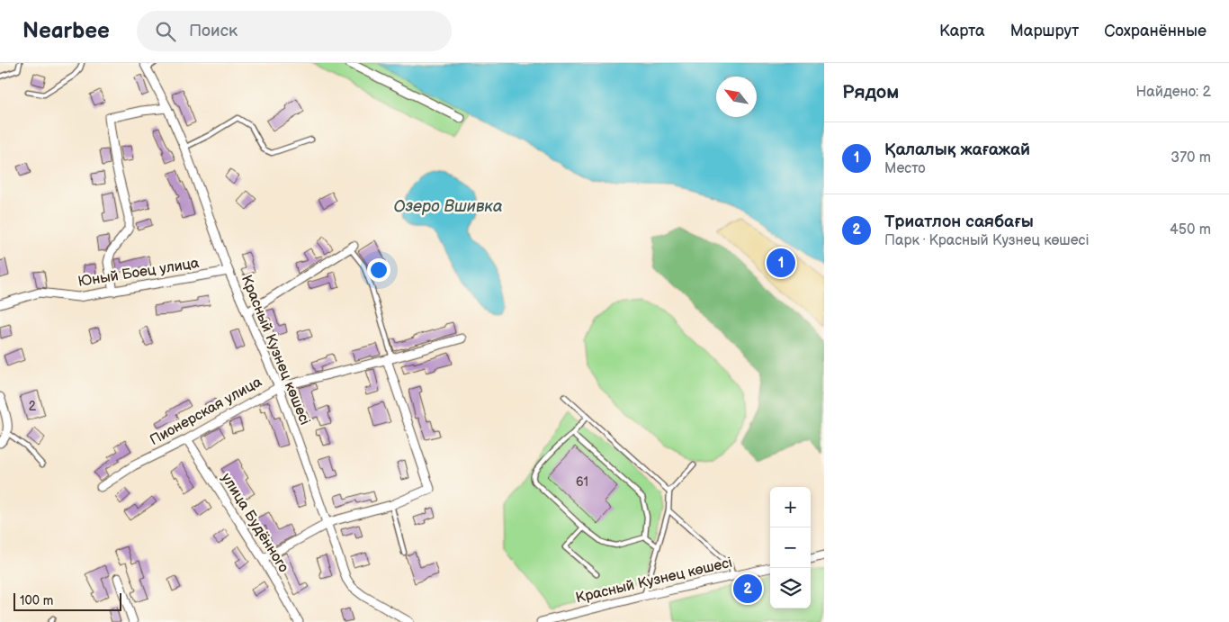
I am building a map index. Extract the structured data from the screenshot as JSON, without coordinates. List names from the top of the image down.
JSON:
{
  "streets": {
    "street": [
      "Юный Боец улица",
      "Красный Кузнец көшесі",
      "Пионерская улица",
      "улица Будённого"
    ]
  },
  "crossings": [
    ["Юный Боец улица", "Красный Кузнец көшесі"],
    ["Красный Кузнец көшесі", "Пионерская улица"],
    ["Пионерская улица", "улица Будённого"]
  ],
  "water": ["Озеро Вшивка"],
  "house_numbers": ["2", "61"],
  "scale_bar": "100 m",
  "north": "top left",
  "page": {
    "header": "Nearbee",
    "search": "Поиск",
    "nav": ["Карта", "Маршрут", "Сохранённые"],
    "heading": ["Рядом", "Найдено: 2"],
    "list": [
      {
        "mark": "1",
        "name": "Қалалық жағажай",
        "note": "Место",
        "value": "370 m"
      },
      {
        "mark": "2",
        "name": "Триатлон саябағы",
        "note": "Парк · Красный Кузнец көшесі",
        "value": "450 m"
      }
    ],
    "pins": ["1", "2"],
    "map_buttons": ["+", "−"],
    "scale": "100 m"
  }
}
